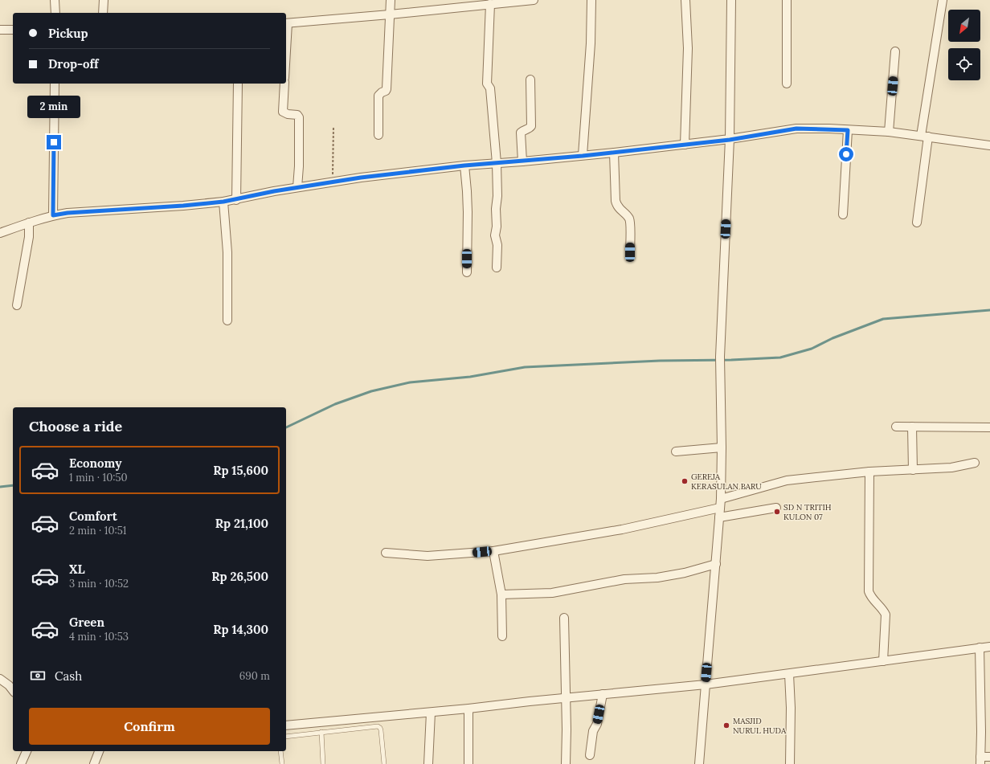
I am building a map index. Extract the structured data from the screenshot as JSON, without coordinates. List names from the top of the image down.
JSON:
{
  "places": ["GEREJA KERASULAN BARU", "SD N TRITIH KULON 07", "MASJID NURUL HUDA"],
  "north": "bottom left",
  "page": {
    "banner": ["Pickup", "Drop-off"],
    "bubble": "2 min",
    "heading": "Choose a ride",
    "list": [
      {
        "name": "Economy",
        "note": "1 min · 10:50",
        "value": "Rp 15,600"
      },
      {
        "name": "Comfort",
        "note": "2 min · 10:51",
        "value": "Rp 21,100"
      },
      {
        "name": "XL",
        "note": "3 min · 10:52",
        "value": "Rp 26,500"
      },
      {
        "name": "Green",
        "note": "4 min · 10:53",
        "value": "Rp 14,300"
      }
    ],
    "pay": ["Cash", "690 m"],
    "buttons": "Confirm"
  }
}
